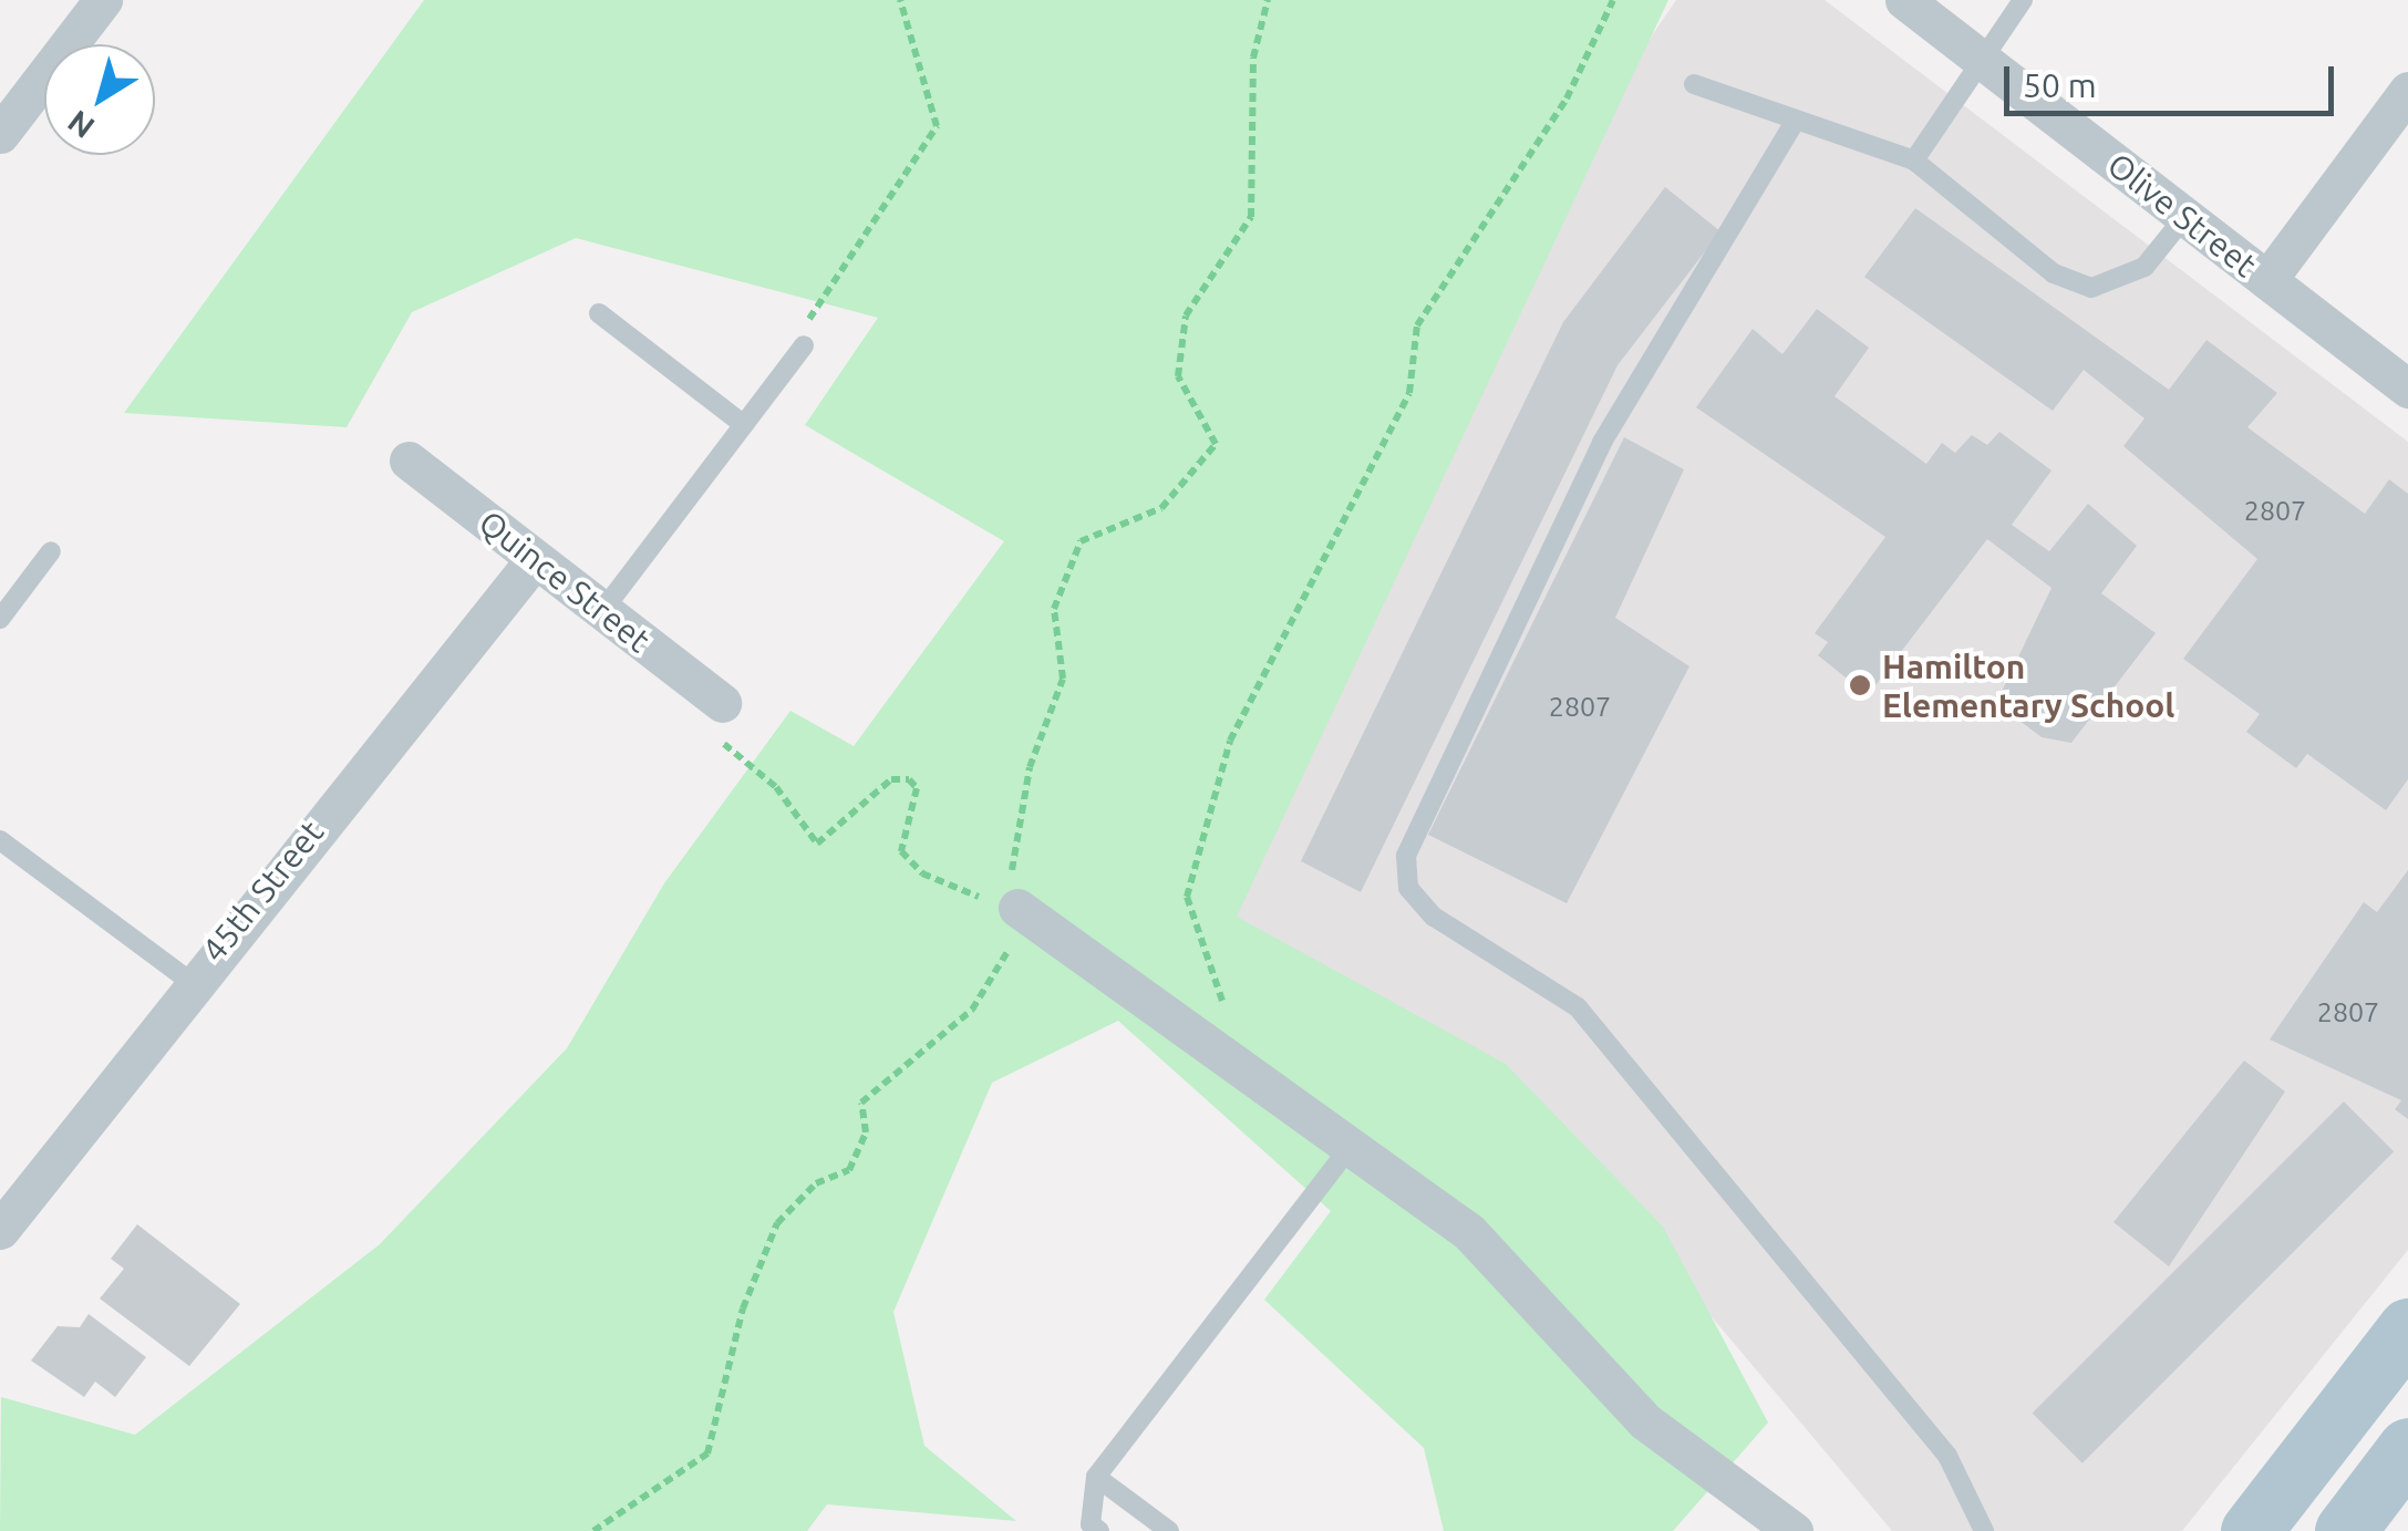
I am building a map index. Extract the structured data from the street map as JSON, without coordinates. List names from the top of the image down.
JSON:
{
  "streets": {
    "street": ["Olive Street", "Quince Street", "45th Street"]
  },
  "crossings": [
    ["Quince Street", "45th Street"]
  ],
  "places": ["Hamilton Elementary School"],
  "house_numbers": ["2807", "2807", "2807"],
  "scale_bar": "50 m",
  "north": "bottom left"
}
